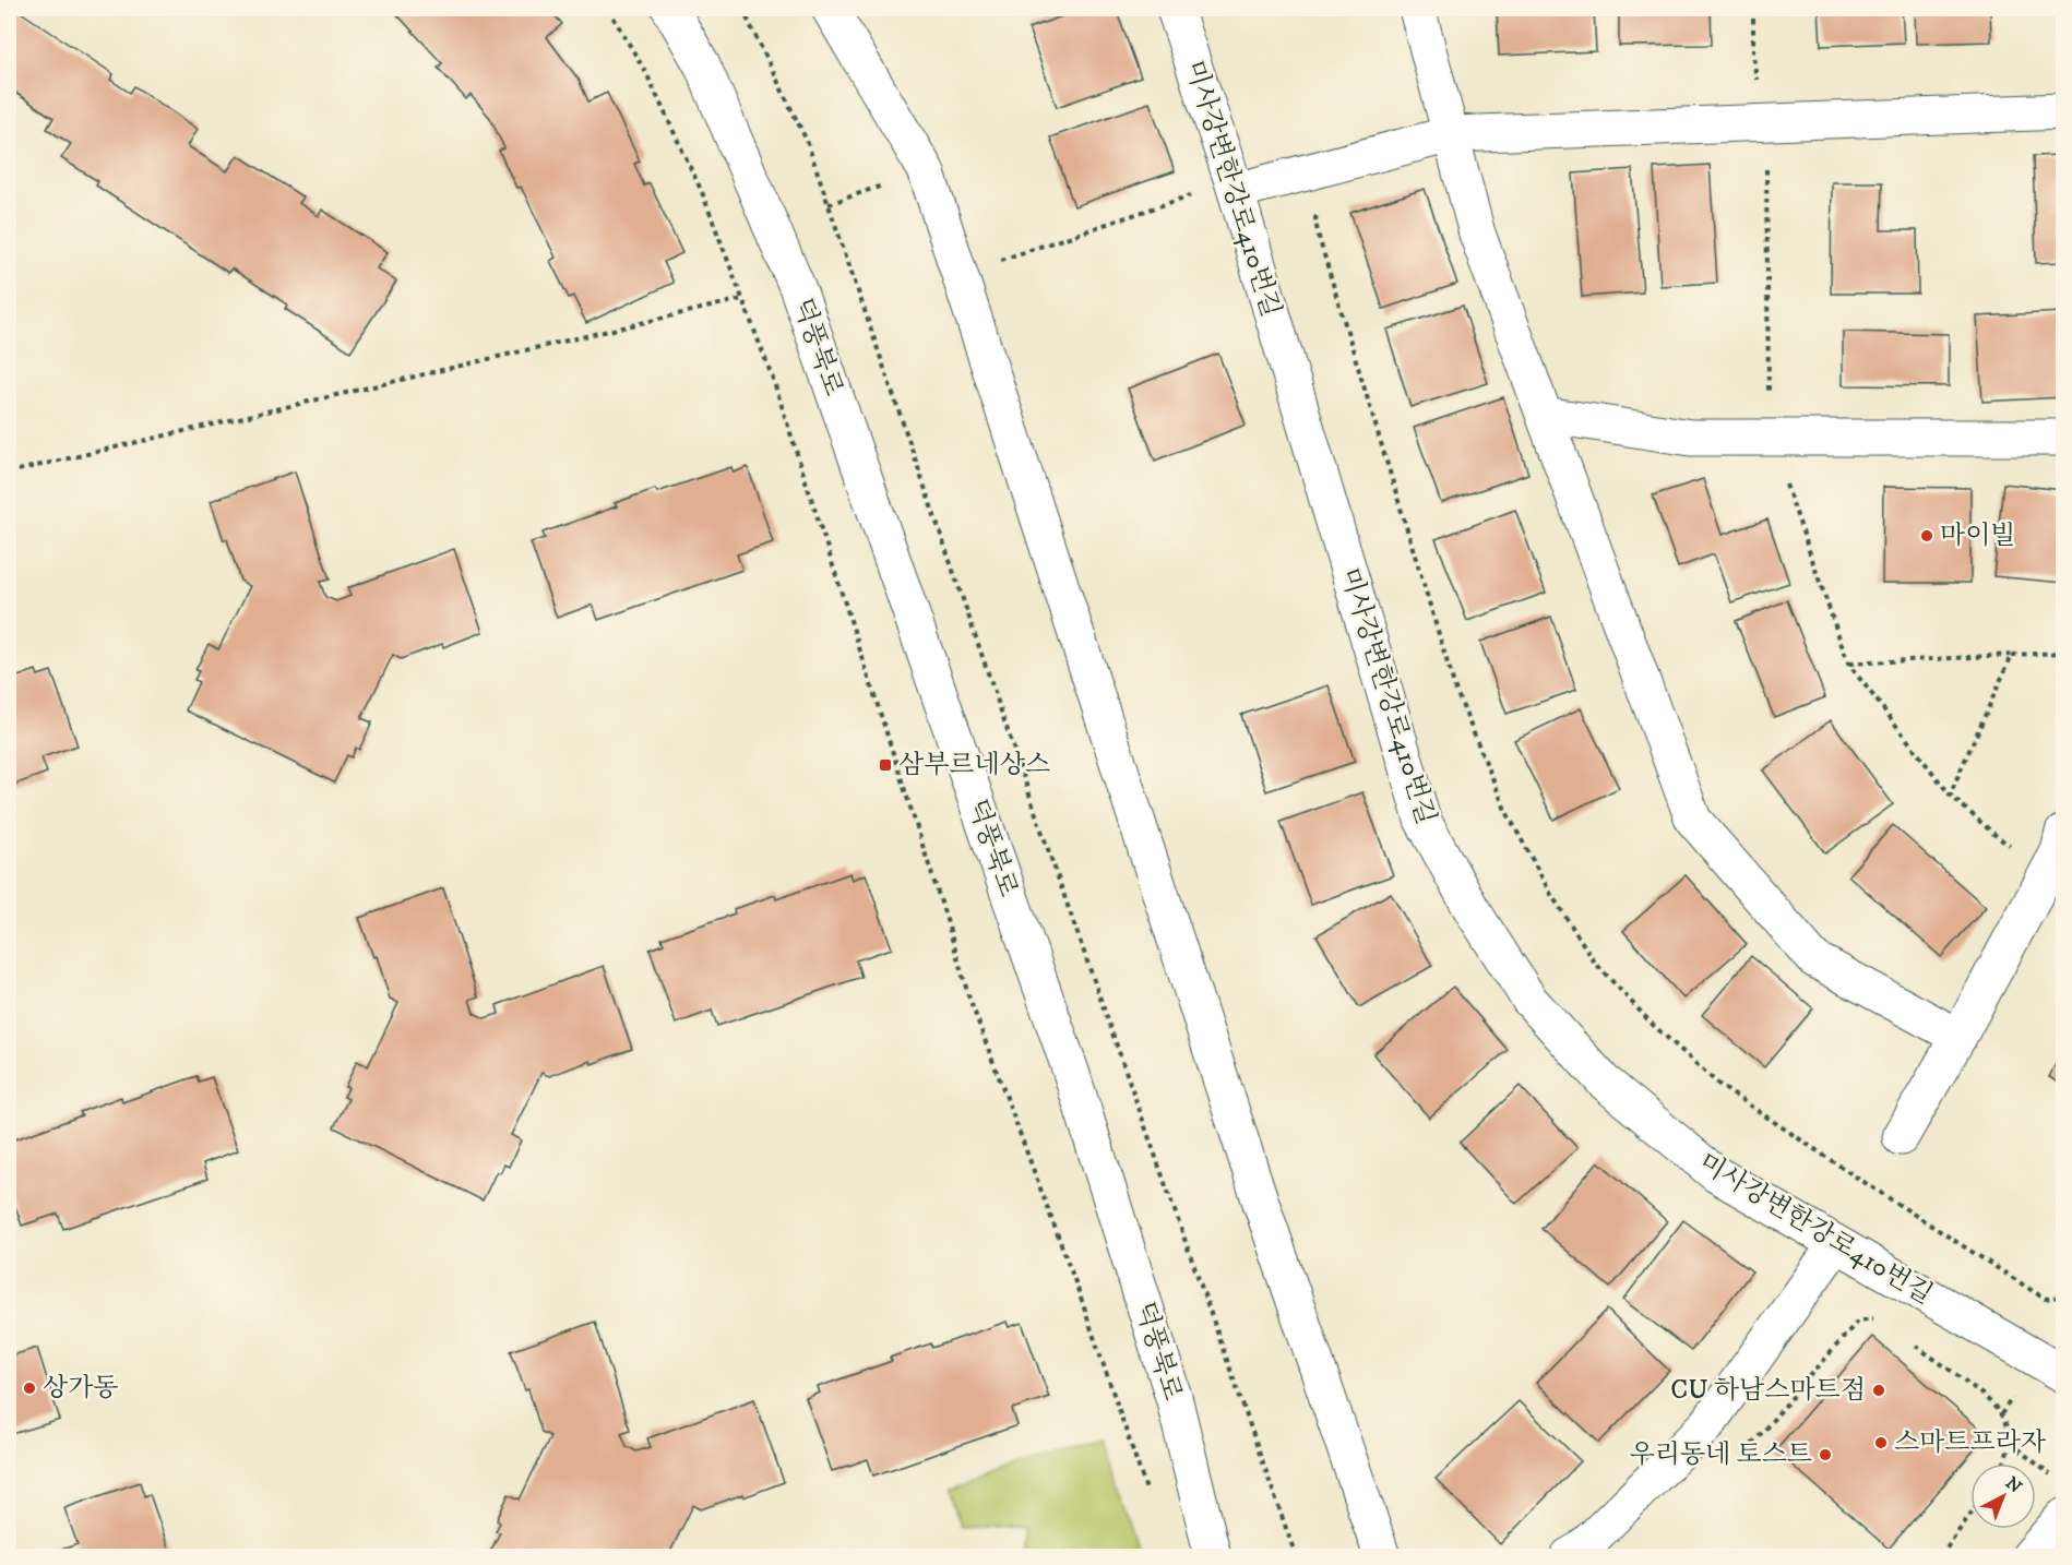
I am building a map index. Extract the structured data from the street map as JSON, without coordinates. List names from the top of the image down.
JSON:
{
  "streets": {
    "street": ["미사강변한강로410번길", "덕풍북로"]
  },
  "places": {
    "other": [
      "마이빌",
      "상가동",
      "CU 하남스마트점",
      "스마트프라자",
      "우리동네 토스트"
    ],
    "transit": ["삼부르네상스"]
  },
  "north": "top right"
}
